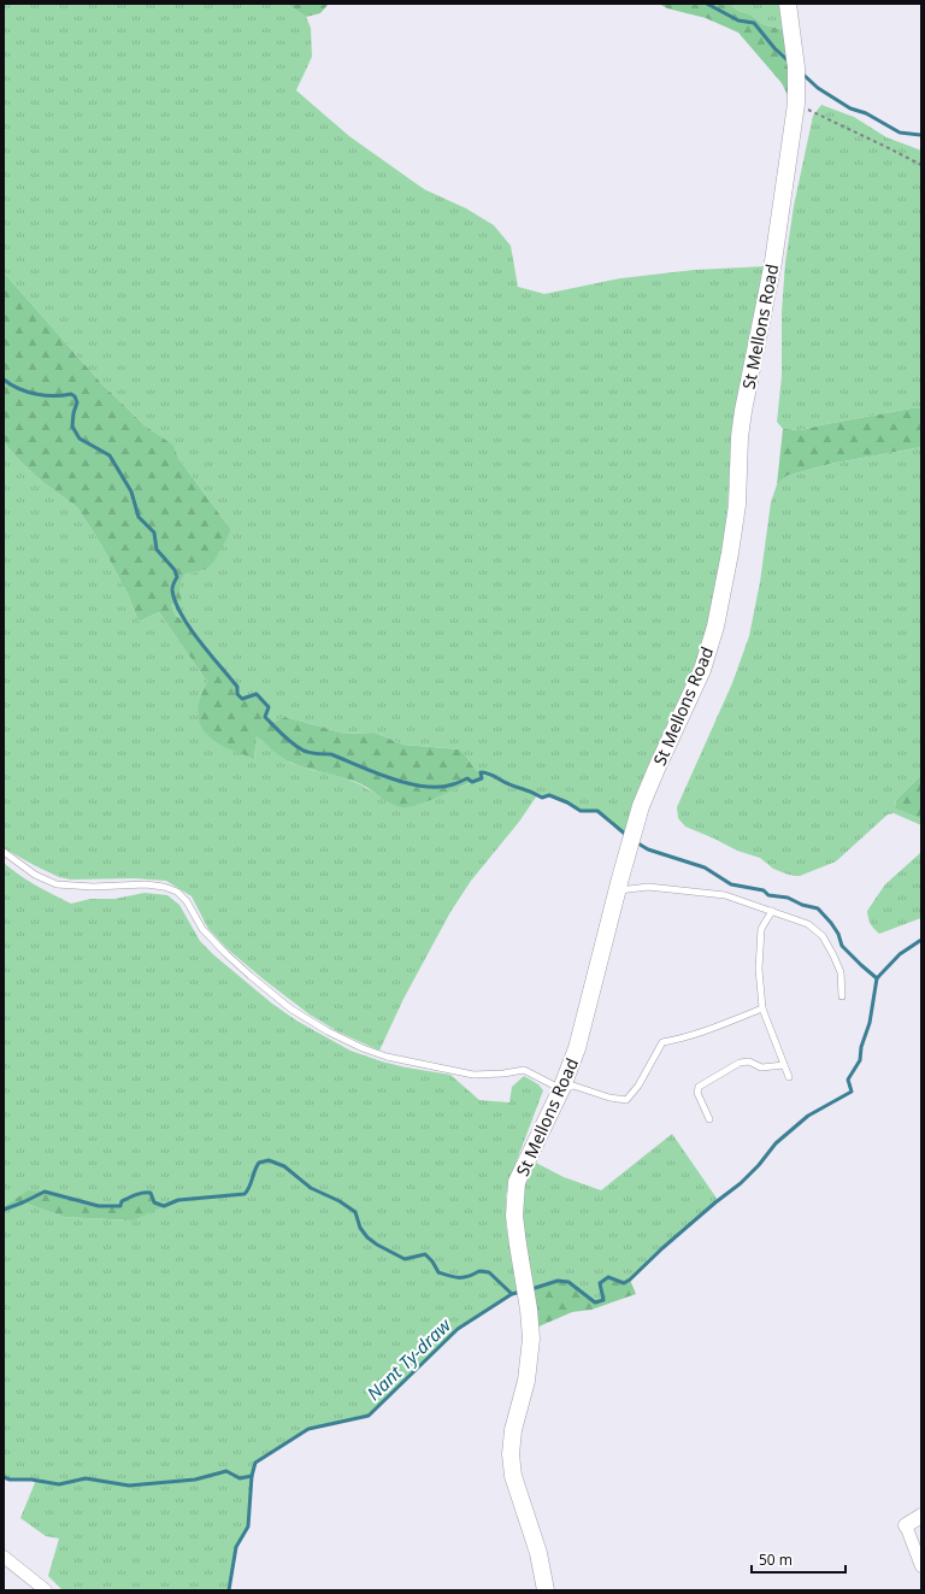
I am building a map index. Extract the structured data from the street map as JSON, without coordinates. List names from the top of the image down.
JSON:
{
  "streets": {
    "main road": ["St Mellons Road"]
  },
  "water": ["Nant Ty-draw"],
  "scale_bar": "50 m"
}
